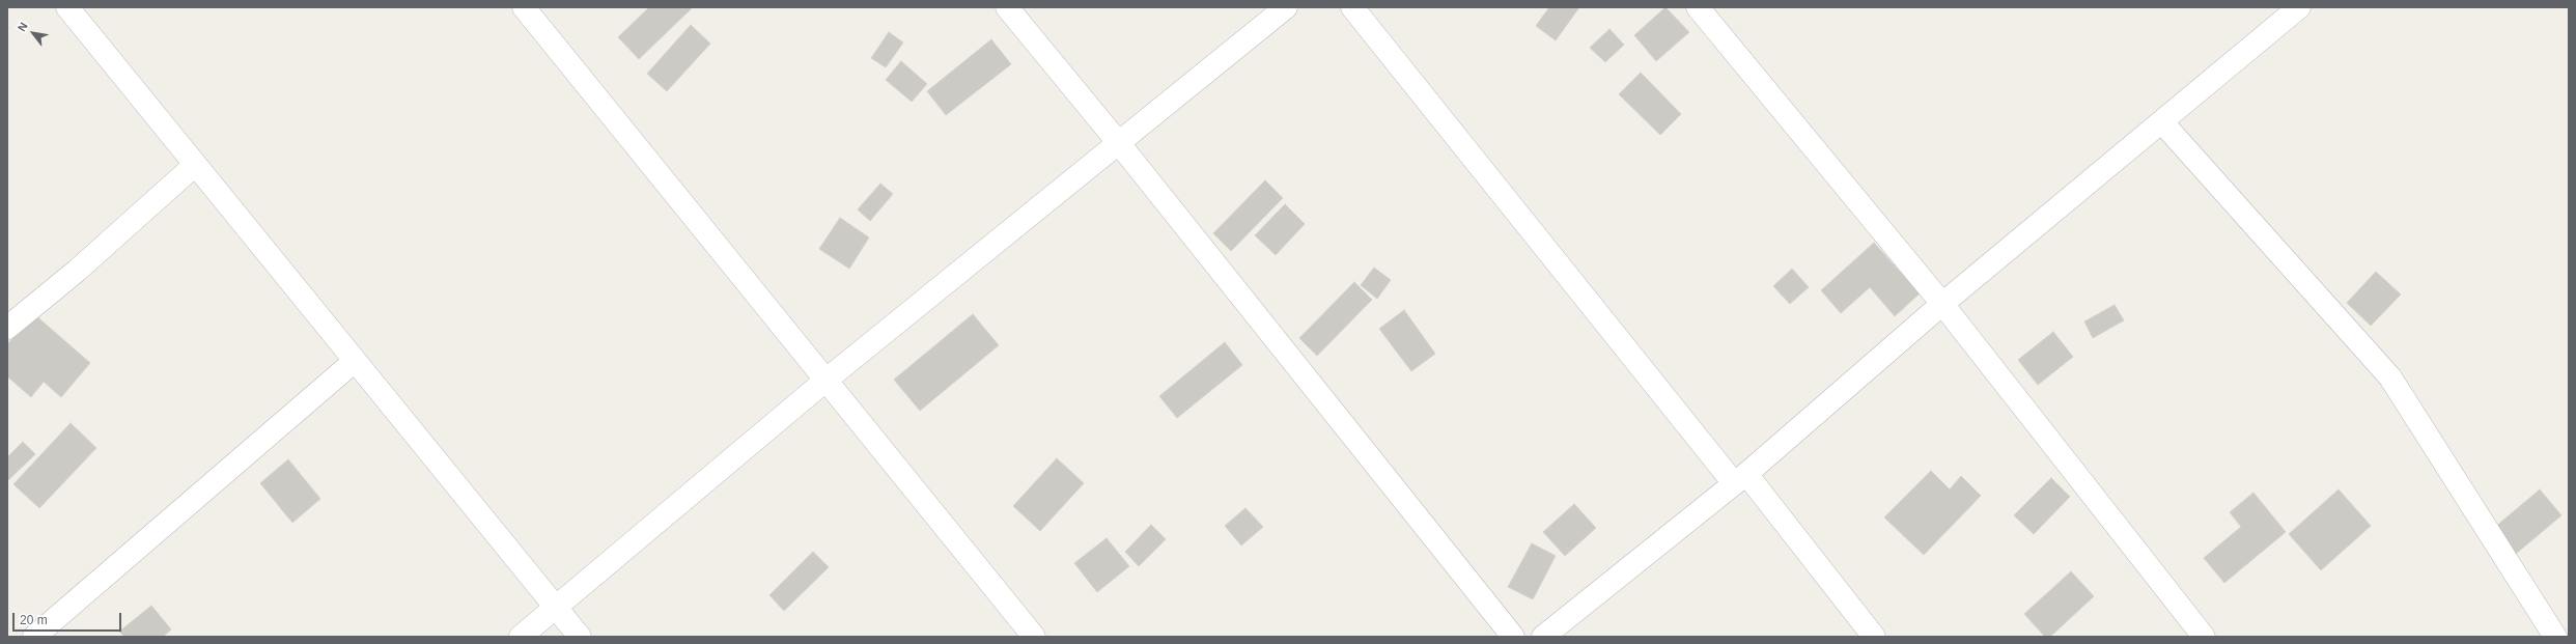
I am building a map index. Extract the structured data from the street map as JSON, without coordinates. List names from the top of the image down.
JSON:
{
  "scale_bar": "20 m",
  "north": "top left"
}
